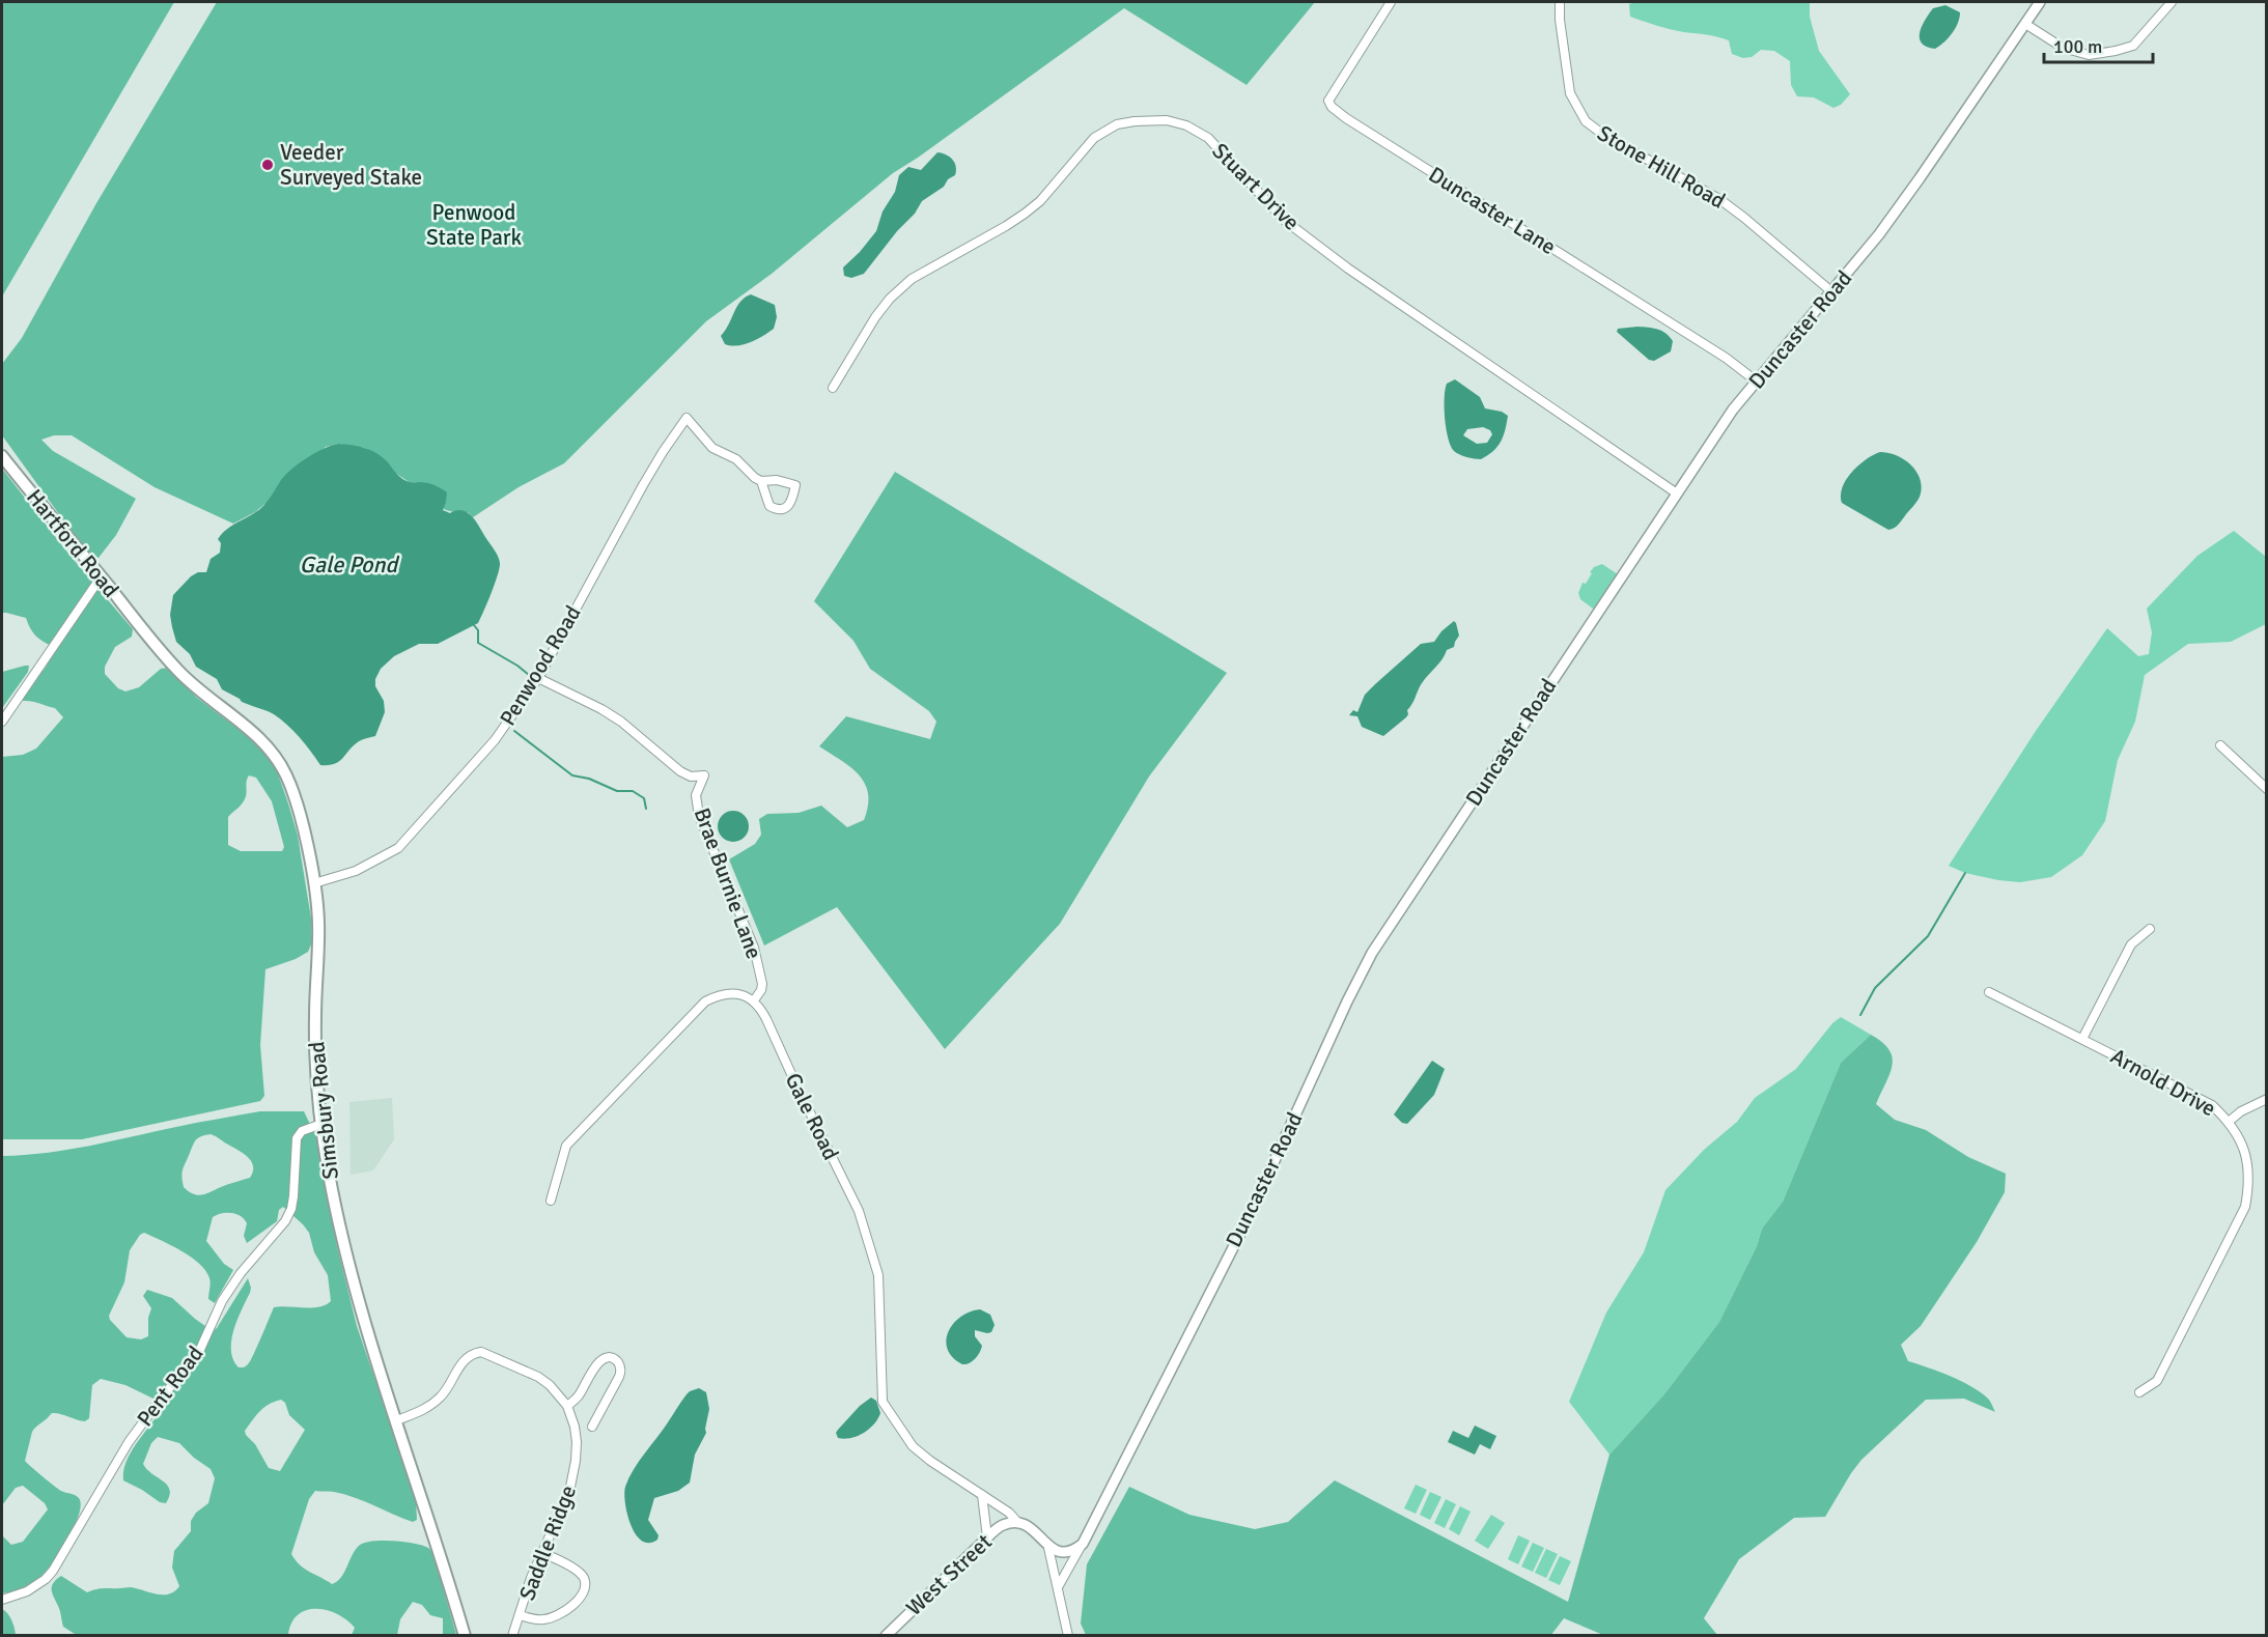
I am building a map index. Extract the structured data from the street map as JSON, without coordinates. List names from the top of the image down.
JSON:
{
  "streets": {
    "main road": ["Hartford Road", "Simsbury Road"],
    "street": [
      "Stone Hill Road",
      "Stuart Drive",
      "Duncaster Lane",
      "Duncaster Road",
      "Penwood Road",
      "Brae Burnie Lane",
      "Arnold Drive",
      "Gale Road",
      "Pent Road",
      "Saddle Ridge",
      "West Street"
    ]
  },
  "crossings": [
    ["Stone Hill Road", "Duncaster Road"],
    ["Stuart Drive", "Duncaster Road"],
    ["Duncaster Lane", "Duncaster Road"],
    ["Hartford Road", "Simsbury Road"],
    ["Penwood Road", "Brae Burnie Lane"],
    ["Penwood Road", "Simsbury Road"],
    ["Brae Burnie Lane", "Gale Road"],
    ["Simsbury Road", "Pent Road"],
    ["Simsbury Road", "Saddle Ridge"],
    ["Gale Road", "West Street"]
  ],
  "water": ["Gale Pond"],
  "parks": ["Penwood State Park"],
  "places": ["Veeder Surveyed Stake"],
  "scale_bar": "100 m"
}
